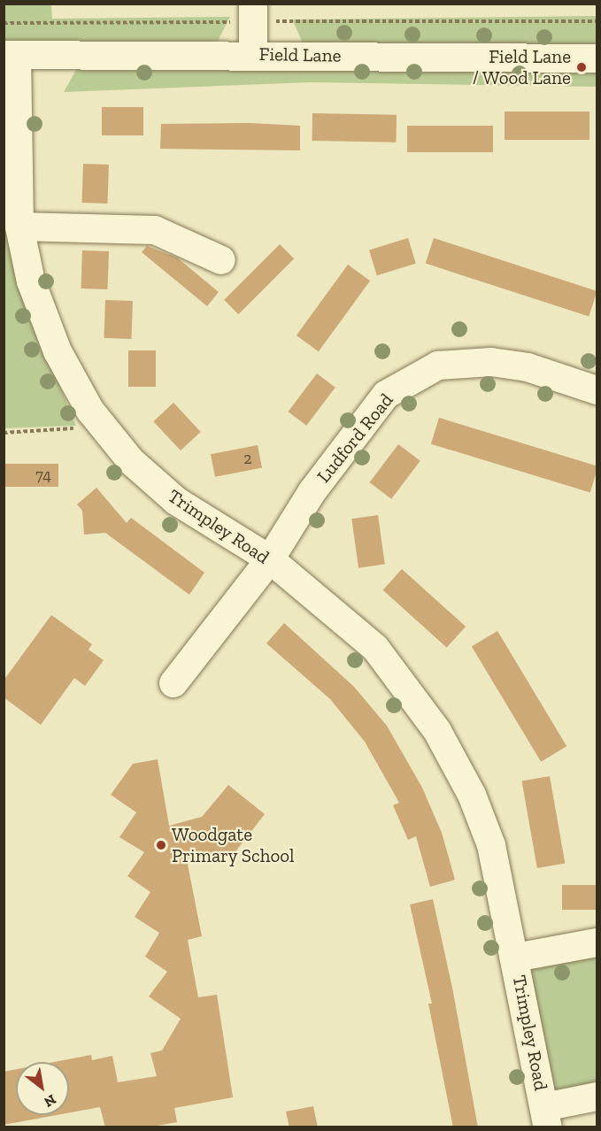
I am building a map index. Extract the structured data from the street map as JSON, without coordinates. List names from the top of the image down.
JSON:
{
  "streets": {
    "street": ["Field Lane", "Ludford Road", "Trimpley Road"]
  },
  "crossings": [
    ["Field Lane", "Trimpley Road"],
    ["Ludford Road", "Trimpley Road"]
  ],
  "places": ["Field Lane / Wood Lane", "Woodgate Primary School"],
  "house_numbers": ["2", "74"],
  "north": "bottom right"
}
